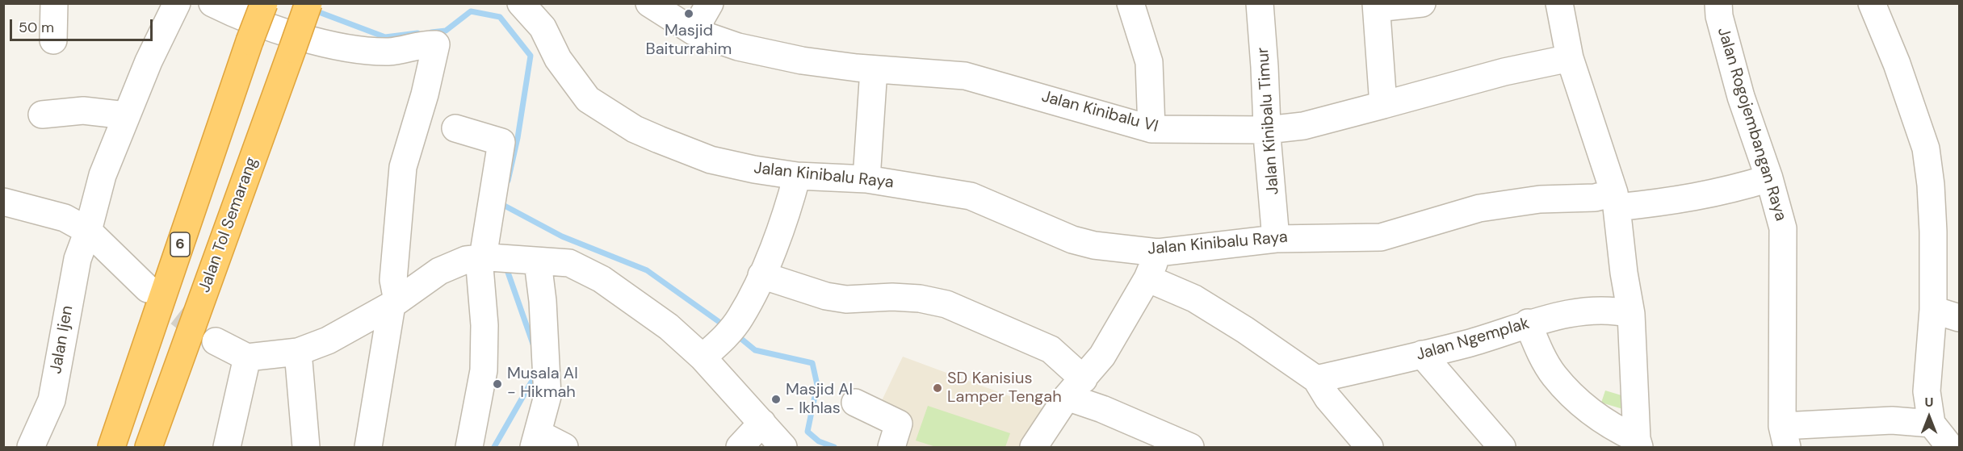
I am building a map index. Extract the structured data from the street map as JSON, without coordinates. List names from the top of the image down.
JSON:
{
  "streets": {
    "highway": ["Jalan Tol Semarang", "6"],
    "street": [
      "Jalan Kinibalu VI",
      "Jalan Kinibalu Timur",
      "Jalan Rogojembangan Raya",
      "Jalan Kinibalu Raya",
      "Jalan Ijen",
      "Jalan Ngemplak"
    ]
  },
  "crossings": [
    ["Jalan Kinibalu VI", "Jalan Kinibalu Timur"],
    ["Jalan Kinibalu Timur", "Jalan Kinibalu Raya"],
    ["Jalan Rogojembangan Raya", "Jalan Kinibalu Raya"]
  ],
  "places": [
    "Masjid Baiturrahim",
    "Musala Al - Hikmah",
    "SD Kanisius Lamper Tengah",
    "Masjid Al - Ikhlas"
  ],
  "scale_bar": "50 m",
  "north": "top"
}
